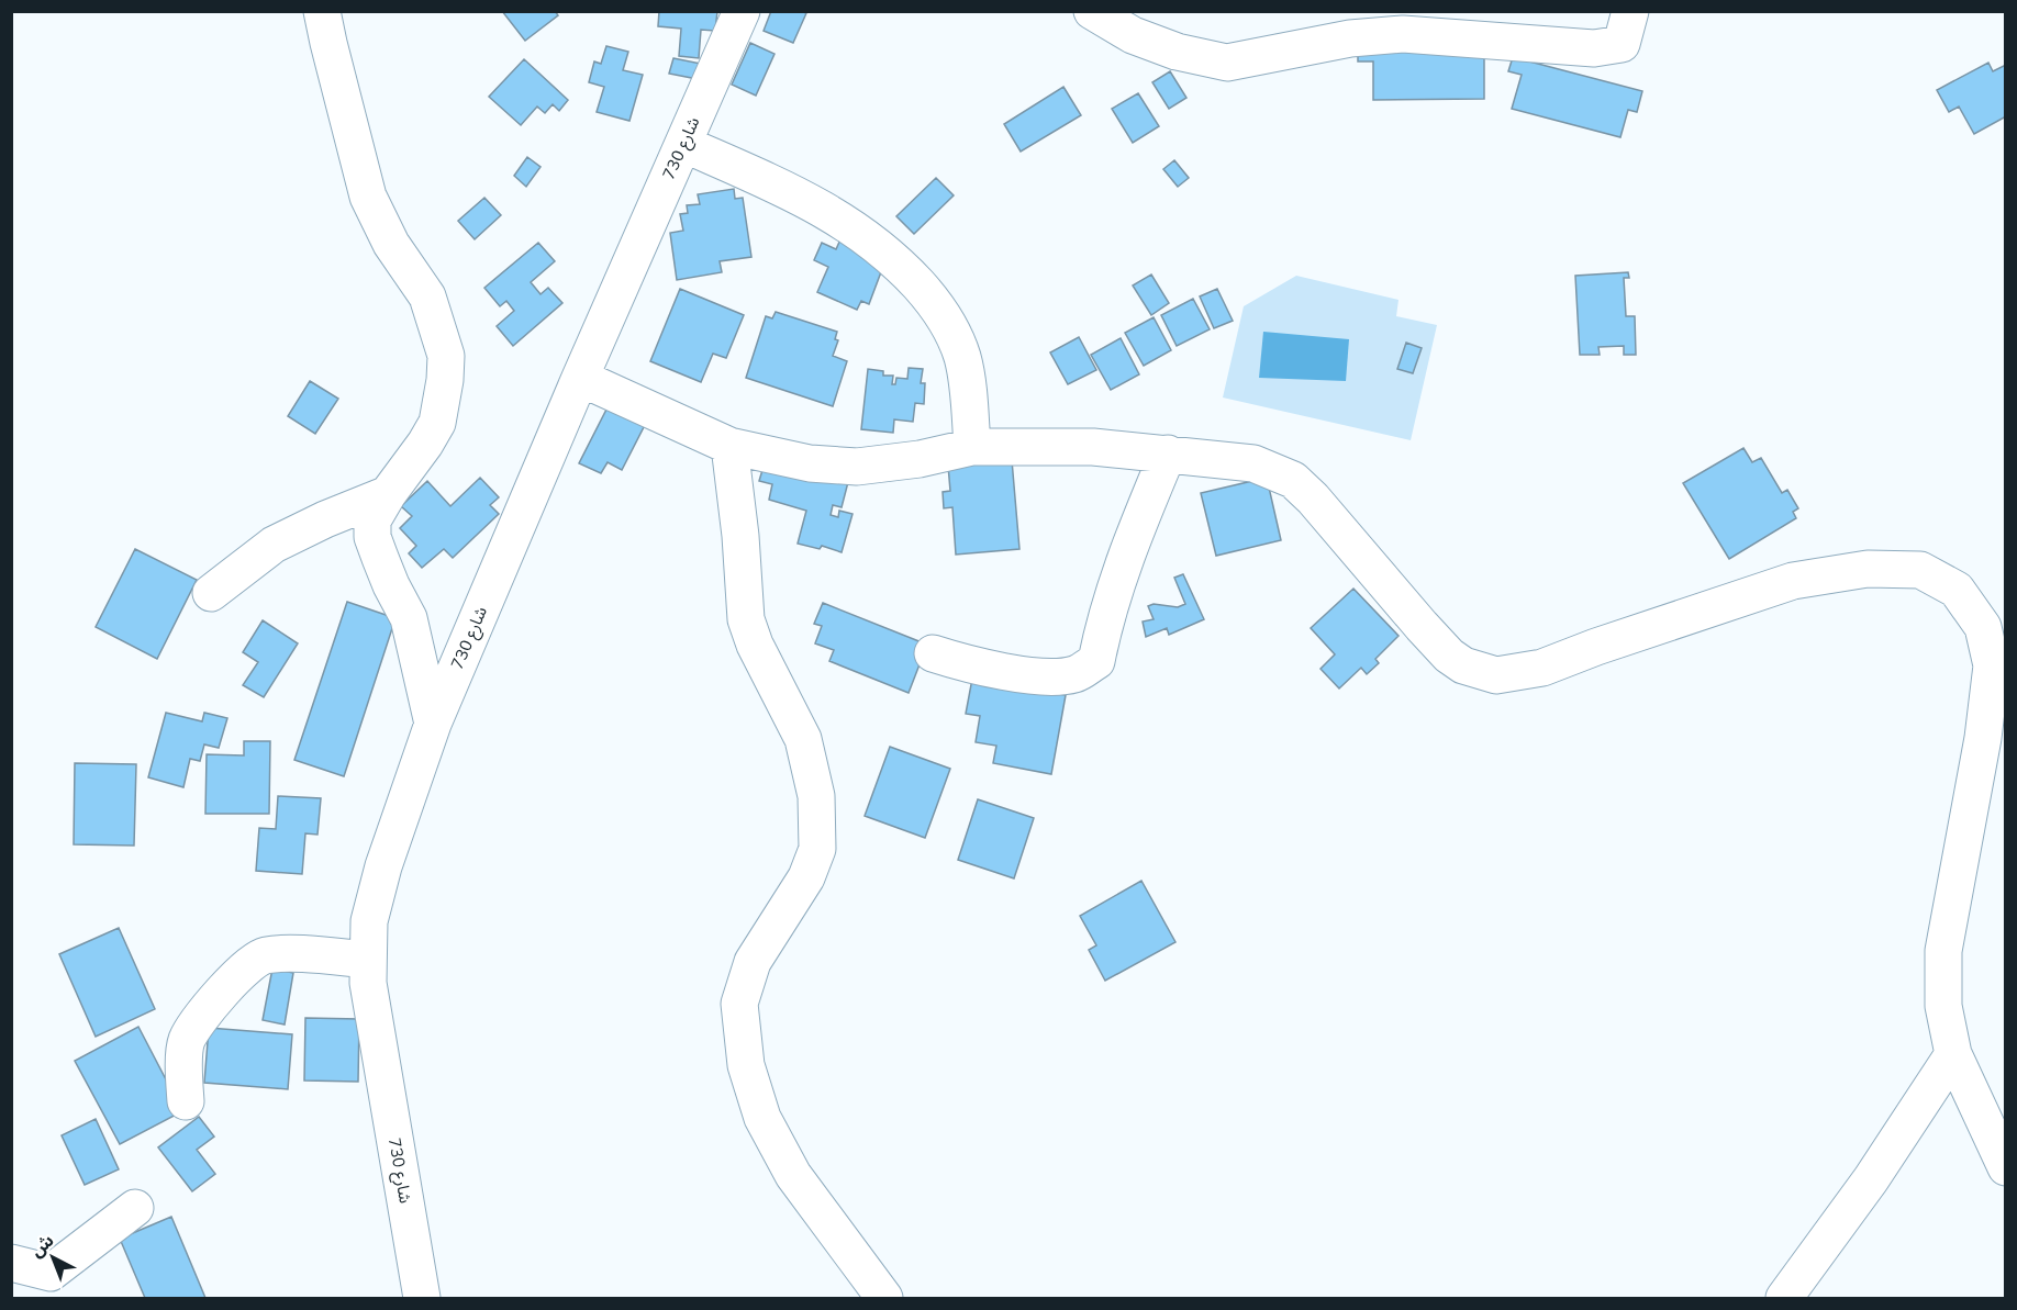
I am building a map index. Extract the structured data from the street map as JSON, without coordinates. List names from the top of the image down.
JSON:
{
  "streets": {
    "street": ["شارع 730"]
  },
  "north": "top left"
}
